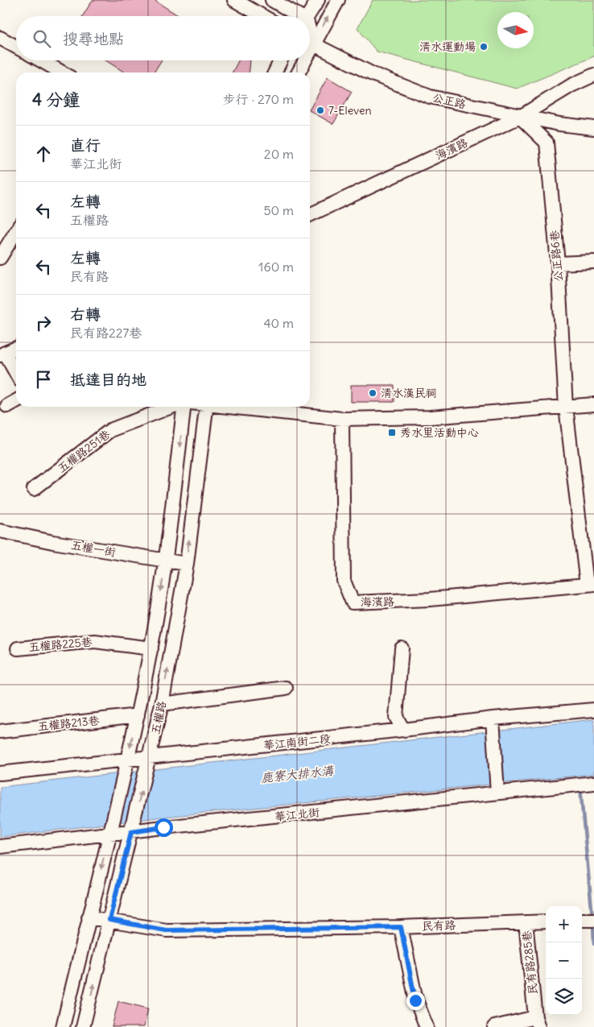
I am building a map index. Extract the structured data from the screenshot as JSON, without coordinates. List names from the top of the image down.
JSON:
{
  "streets": {
    "street": [
      "公正路",
      "海濱路",
      "公正路6巷",
      "五權路251巷",
      "五權一街",
      "五權路225巷",
      "五權路",
      "五權路213巷",
      "華江南街二段",
      "華江北街",
      "民有路",
      "民有路285巷"
    ]
  },
  "crossings": [
    ["公正路", "海濱路"],
    ["公正路", "公正路6巷"],
    ["海濱路", "公正路6巷"],
    ["五權一街", "五權路"],
    ["五權路225巷", "五權路"],
    ["五權路", "五權路213巷"],
    ["五權路", "華江南街二段"],
    ["五權路", "華江北街"],
    ["五權路", "民有路"],
    ["民有路", "民有路285巷"]
  ],
  "water": ["鹿寮大排水溝"],
  "places": {
    "other": ["清水運動場", "7-Eleven", "清水漢民祠"],
    "transit": ["秀水里活動中心"]
  },
  "north": "right",
  "page": {
    "search": "搜尋地點",
    "heading": ["4 分鐘", "步行 · 270 m"],
    "list": [
      ["直行", "華江北街", "20 m"],
      ["左轉", "五權路", "50 m"],
      ["左轉", "民有路", "160 m"],
      ["右轉", "民有路227巷", "40 m"],
      "抵達目的地"
    ],
    "map_buttons": ["+", "−"]
  }
}
